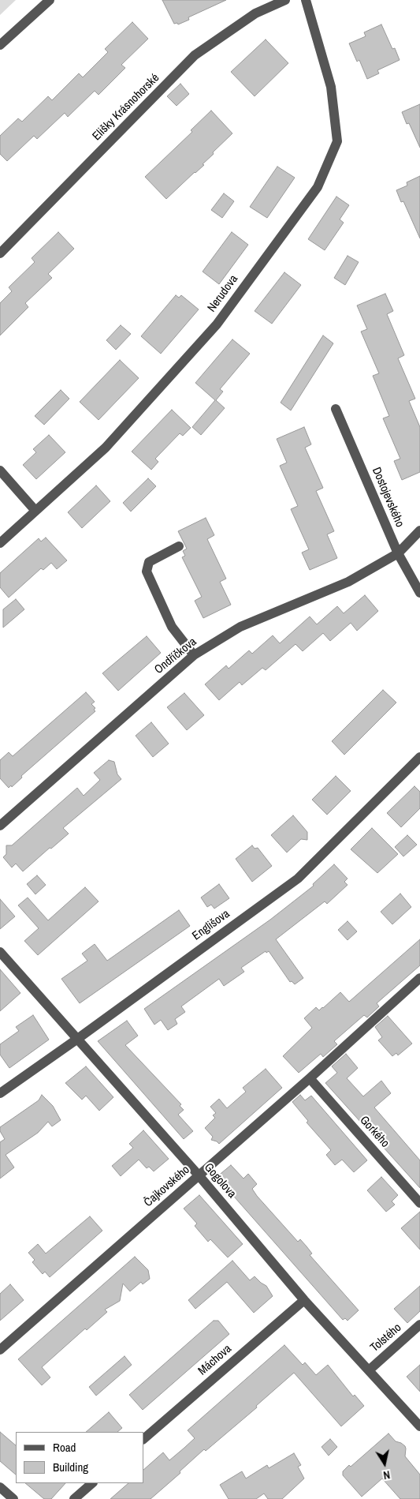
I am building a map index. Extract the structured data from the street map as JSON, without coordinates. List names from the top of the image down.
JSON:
{
  "streets": {
    "street": [
      "Elišky Krásnohorské",
      "Nerudova",
      "Dostojevského",
      "Ondříčkova",
      "Englišova",
      "Gorkého",
      "Gogolova",
      "Čajkovského",
      "Tolstého",
      "Máchova"
    ]
  },
  "crossings": [
    ["Dostojevského", "Ondříčkova"],
    ["Englišova", "Gogolova"],
    ["Gorkého", "Čajkovského"],
    ["Gogolova", "Čajkovského"],
    ["Gogolova", "Tolstého"],
    ["Gogolova", "Máchova"]
  ],
  "legend": ["Road", "Building"],
  "north": "bottom"
}
